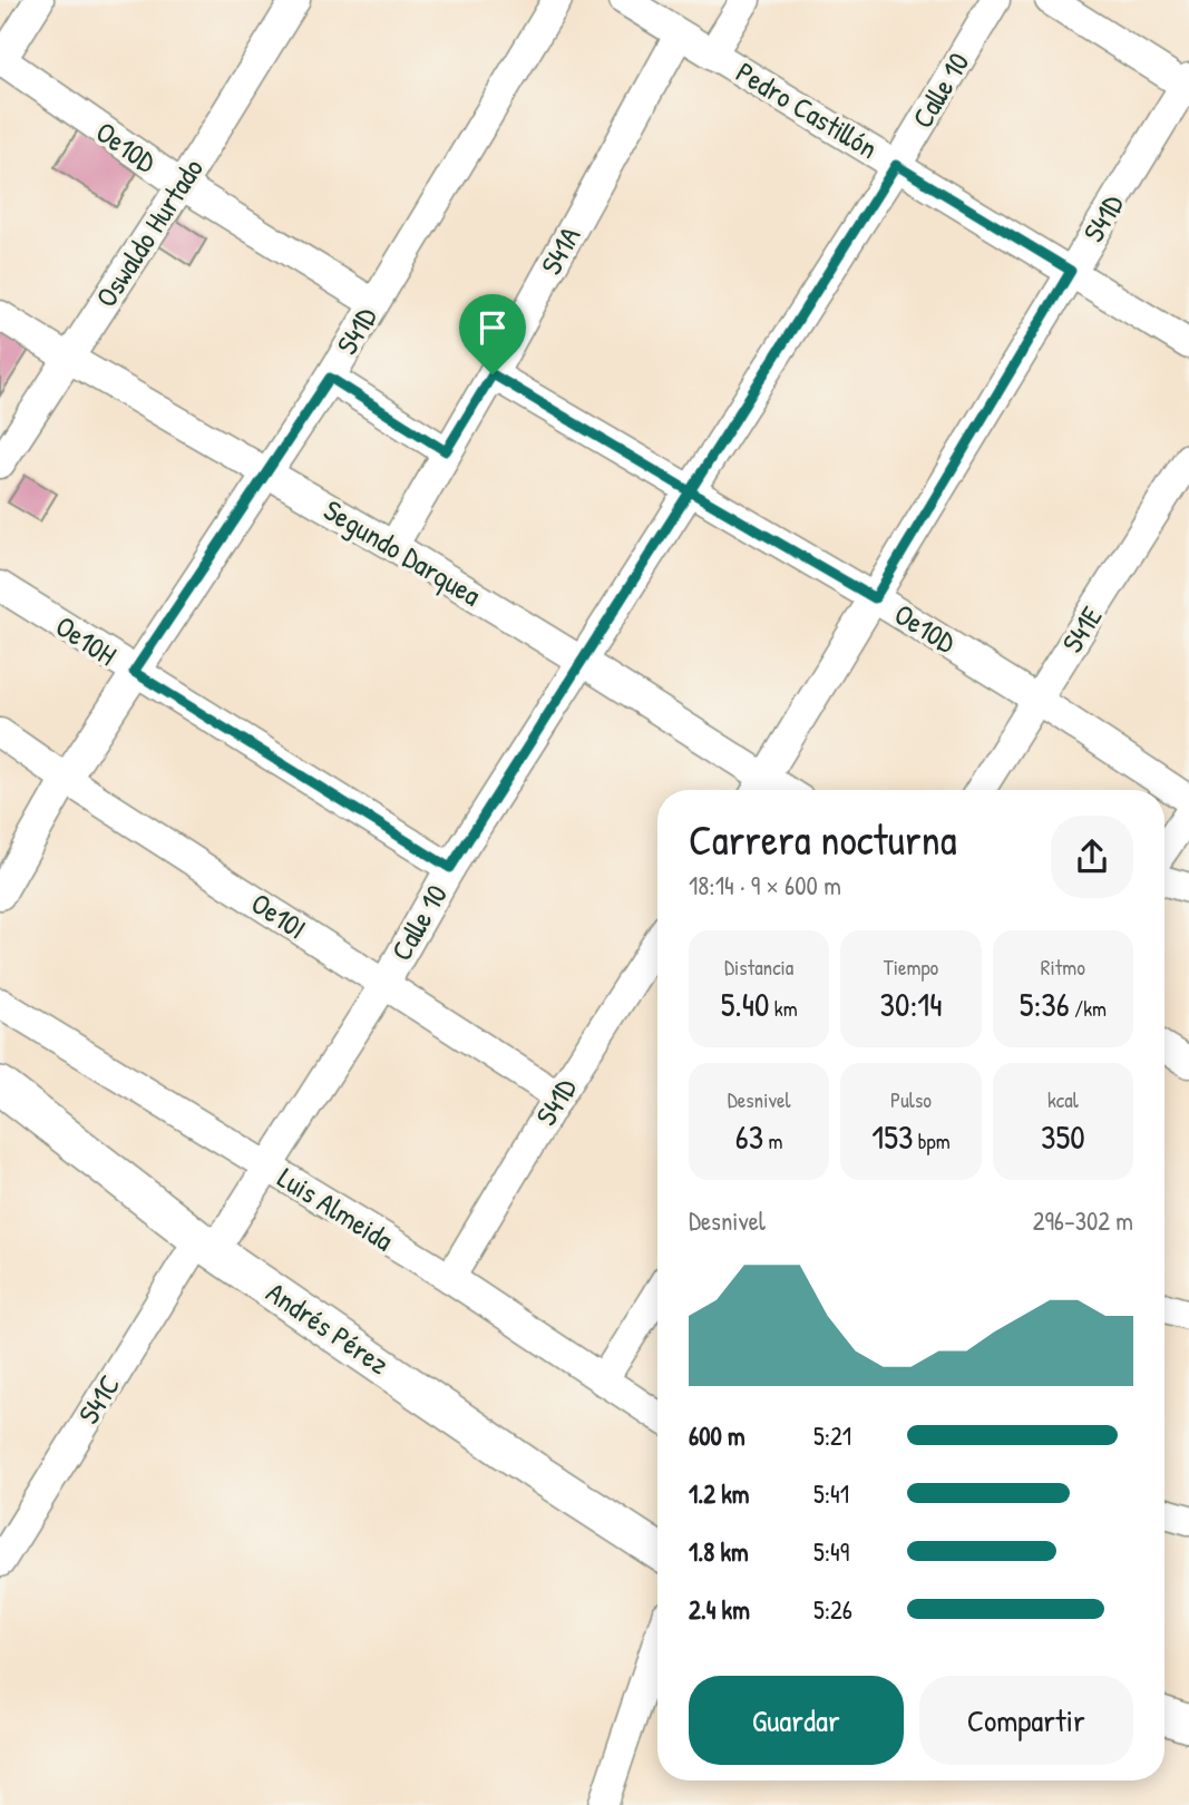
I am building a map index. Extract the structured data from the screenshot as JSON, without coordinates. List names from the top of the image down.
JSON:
{
  "streets": {
    "street": [
      "Calle 10",
      "Pedro Castillón",
      "Oe10D",
      "S41D",
      "Oswaldo Hurtado",
      "S41A",
      "Segundo Darquea",
      "S41E",
      "Oe10H",
      "Oe10I",
      "Luis Almeida",
      "Andrés Pérez",
      "S41C"
    ]
  },
  "crossings": [
    ["Calle 10", "Pedro Castillón"],
    ["Calle 10", "Oe10D"],
    ["Calle 10", "Segundo Darquea"],
    ["Calle 10", "Oe10H"],
    ["Calle 10", "Oe10I"],
    ["Calle 10", "Luis Almeida"],
    ["Calle 10", "Andrés Pérez"],
    ["Calle 10", "S41C"],
    ["Pedro Castillón", "S41D"],
    ["Pedro Castillón", "S41A"],
    ["Oe10D", "S41D"],
    ["Oe10D", "Oswaldo Hurtado"],
    ["Oe10D", "S41A"],
    ["Oe10D", "S41E"],
    ["S41D", "Segundo Darquea"],
    ["S41D", "Oe10H"],
    ["S41D", "Oe10I"],
    ["S41D", "Luis Almeida"],
    ["Oswaldo Hurtado", "Segundo Darquea"],
    ["S41A", "Segundo Darquea"],
    ["Andrés Pérez", "S41C"]
  ],
  "page": {
    "heading": ["Carrera nocturna", "18:14 · 9 × 600 m"],
    "stats": [
      ["Distancia", "5.40 km"],
      ["Tiempo", "30:14"],
      ["Ritmo", "5:36 /km"],
      ["Desnivel", "63 m"],
      ["Pulso", "153 bpm"],
      ["kcal", "350"]
    ],
    "chart": ["Desnivel", "296–302 m"],
    "list": [
      {
        "name": "600 m",
        "note": "5:21"
      },
      {
        "name": "1.2 km",
        "note": "5:41"
      },
      {
        "name": "1.8 km",
        "note": "5:49"
      },
      {
        "name": "2.4 km",
        "note": "5:26"
      }
    ],
    "buttons": ["Guardar", "Compartir"]
  }
}
